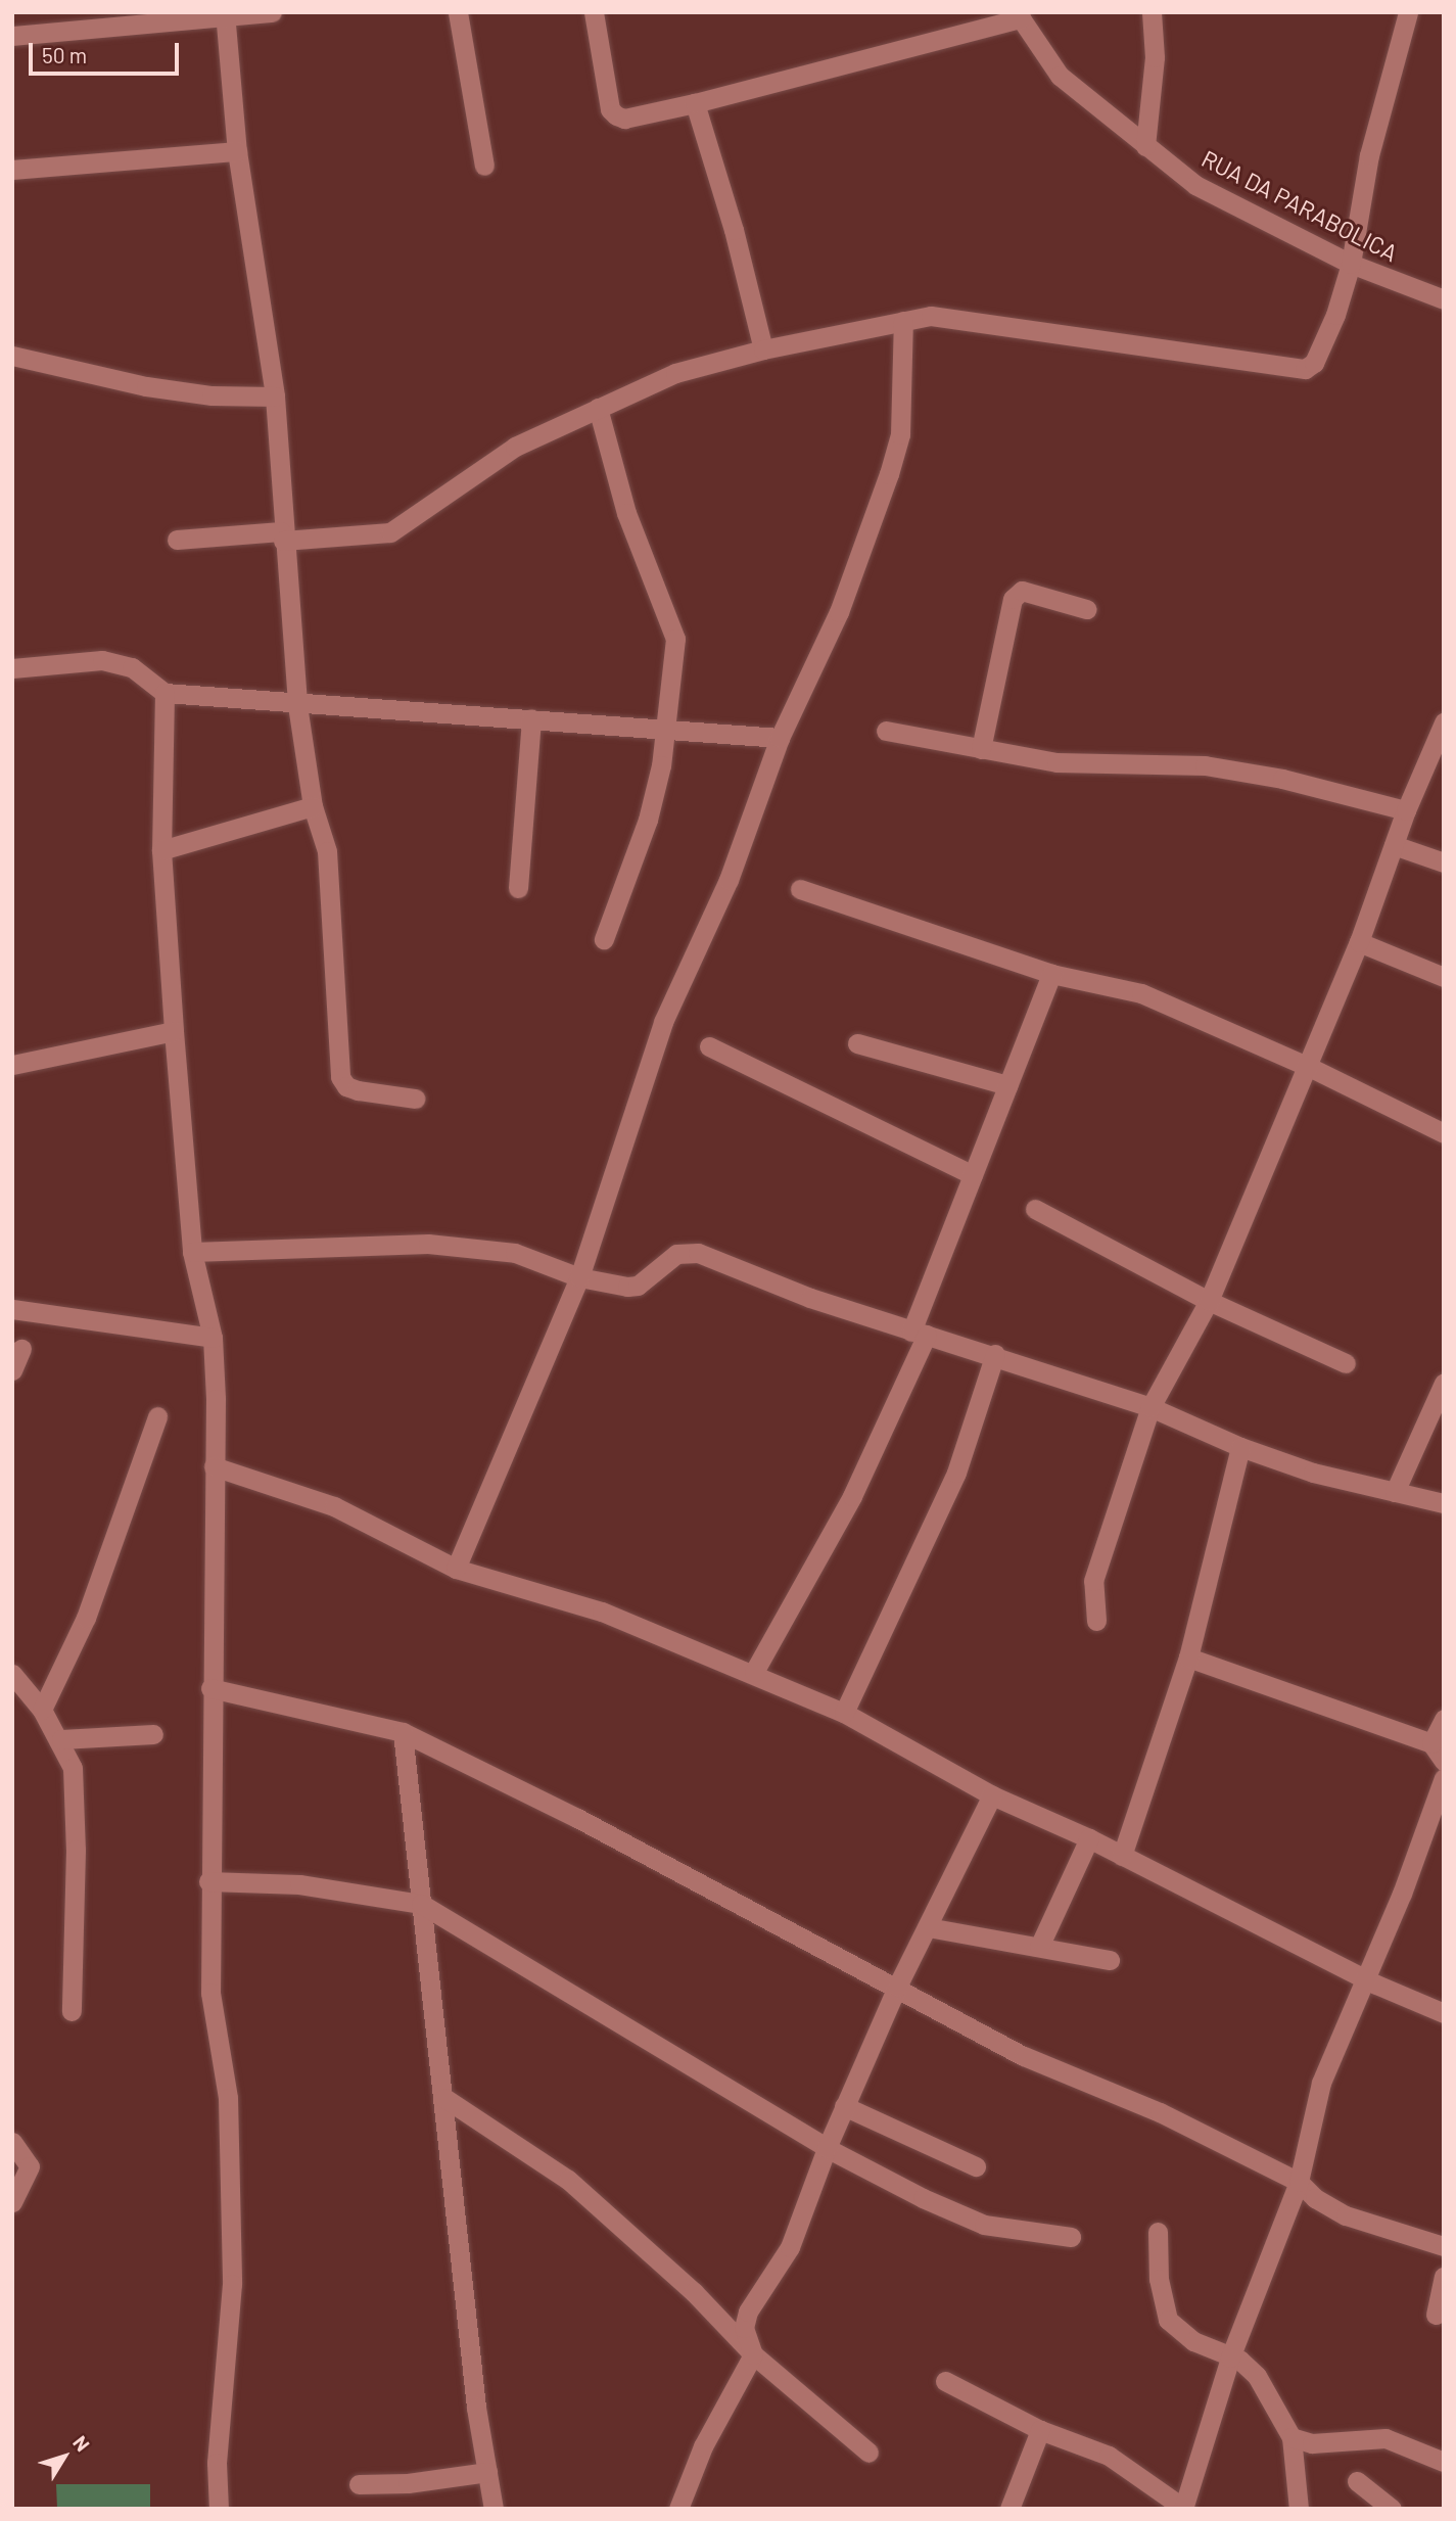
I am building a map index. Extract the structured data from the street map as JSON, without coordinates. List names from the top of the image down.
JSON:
{
  "streets": {
    "street": ["RUA DA PARABOLICA"]
  },
  "scale_bar": "50 m",
  "north": "top right"
}
